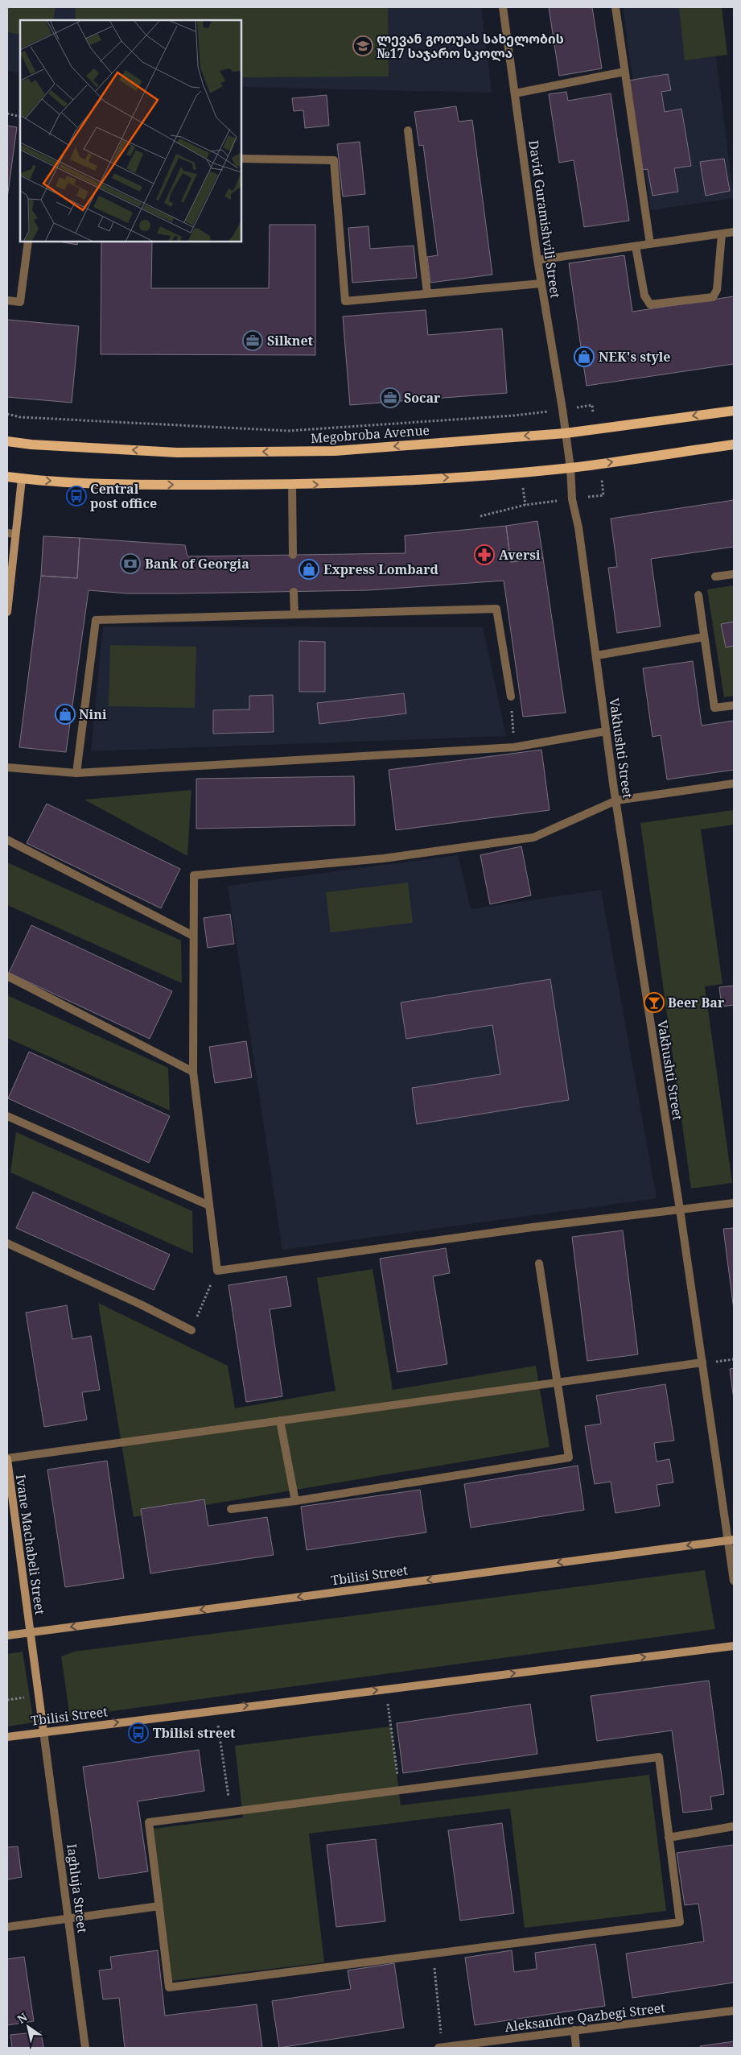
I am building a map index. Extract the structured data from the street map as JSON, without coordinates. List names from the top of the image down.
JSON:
{
  "streets": {
    "main road": ["Megobroba Avenue", "Ivane Machabeli Street", "Tbilisi Street"],
    "street": [
      "David Guramishvili Street",
      "Vakhushti Street",
      "Iaghluja Street",
      "Aleksandre Qazbegi Street"
    ]
  },
  "crossings": [
    ["David Guramishvili Street", "Megobroba Avenue"],
    ["David Guramishvili Street", "Vakhushti Street"],
    ["Vakhushti Street", "Tbilisi Street"],
    ["Ivane Machabeli Street", "Tbilisi Street"],
    ["Ivane Machabeli Street", "Iaghluja Street"],
    ["Tbilisi Street", "Iaghluja Street"]
  ],
  "places": {
    "school or university": ["ლევან გოთუას სახელობის №17 საჯარო სკოლა"],
    "office": ["Silknet", "Socar"],
    "shop": ["NEK's style", "Express Lombard", "Nini"],
    "bus stop": ["Central post office", "Tbilisi street"],
    "pharmacy": ["Aversi"],
    "bank": ["Bank of Georgia"],
    "bar": ["Beer Bar"]
  },
  "north": "top left"
}
